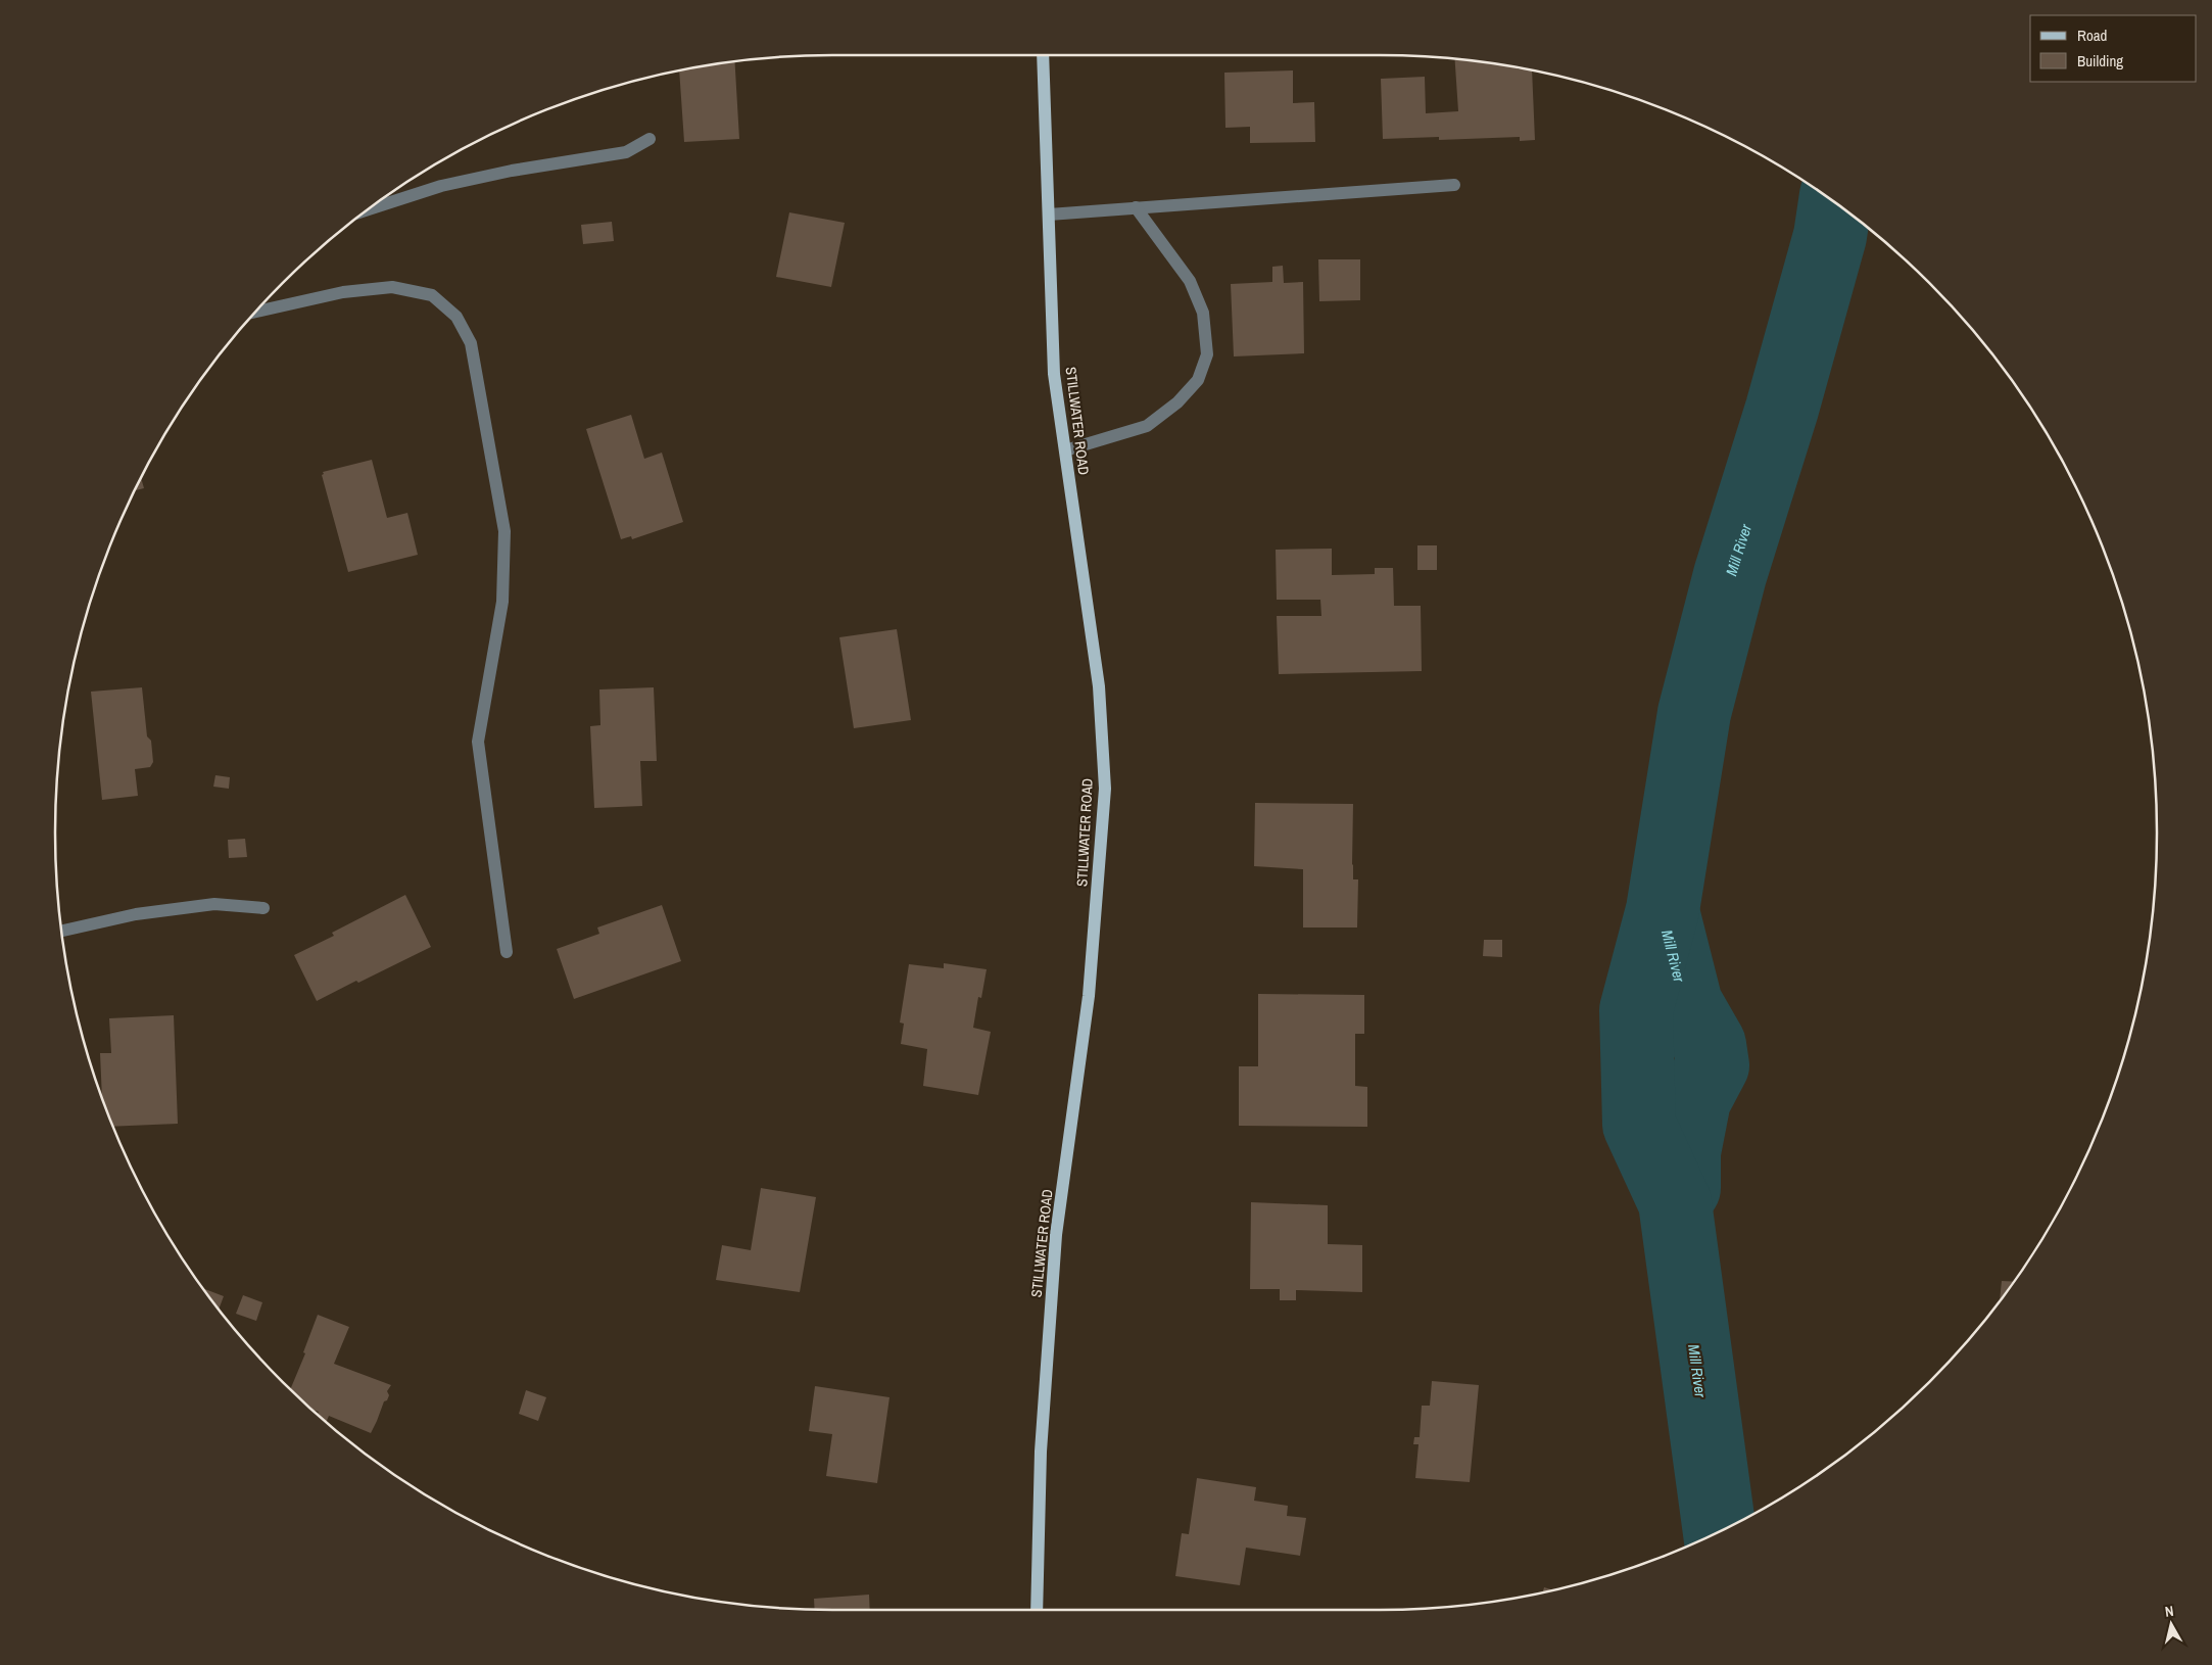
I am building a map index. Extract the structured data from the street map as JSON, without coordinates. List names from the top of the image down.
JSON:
{
  "streets": {
    "main road": ["STILLWATER ROAD"]
  },
  "water": ["Mill River"],
  "legend": ["Road", "Building"],
  "north": "top"
}
